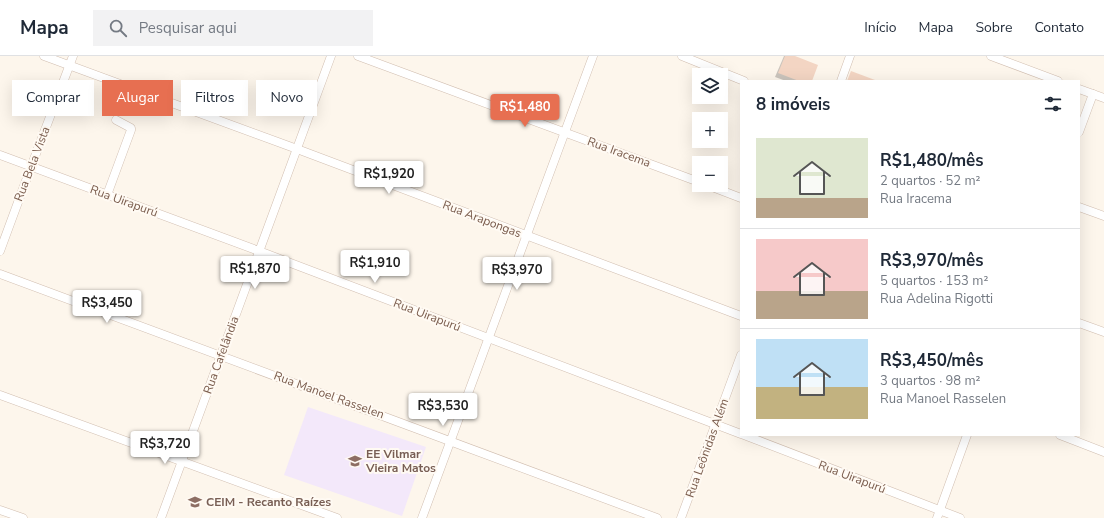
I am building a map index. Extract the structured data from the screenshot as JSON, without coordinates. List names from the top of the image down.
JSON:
{
  "streets": {
    "street": [
      "Rua Iracema",
      "Rua Bela Vista",
      "Rua Uirapurú",
      "Rua Arapongas",
      "Rua Cafelândia",
      "Rua Manoel Rasselen",
      "Rua Leônidas Além"
    ]
  },
  "crossings": [
    ["Rua Bela Vista", "Rua Uirapurú"],
    ["Rua Bela Vista", "Rua Arapongas"],
    ["Rua Uirapurú", "Rua Cafelândia"],
    ["Rua Uirapurú", "Rua Leônidas Além"],
    ["Rua Arapongas", "Rua Cafelândia"],
    ["Rua Cafelândia", "Rua Manoel Rasselen"]
  ],
  "places": {
    "school or university": ["EE Vilmar Vieira Matos", "CEIM - Recanto Raízes"]
  },
  "page": {
    "header": "Mapa",
    "search": "Pesquisar aqui",
    "nav": [
      "Início",
      "Mapa",
      "Sobre",
      "Contato"
    ],
    "map_buttons": ["+", "−"],
    "chip": [
      "Comprar",
      "Alugar",
      "Filtros",
      "Novo"
    ],
    "heading": "8 imóveis",
    "price": [
      "R$1,480",
      "R$1,920",
      "R$1,910",
      "R$1,870",
      "R$3,970",
      "R$3,450",
      "R$3,530",
      "R$3,720"
    ],
    "list": [
      {
        "name": "R$1,480/mês",
        "note": "2 quartos · 52 m² · Rua Iracema"
      },
      {
        "name": "R$3,970/mês",
        "note": "5 quartos · 153 m² · Rua Adelina Rigotti"
      },
      {
        "name": "R$3,450/mês",
        "note": "3 quartos · 98 m² · Rua Manoel Rasselen"
      }
    ]
  }
}
